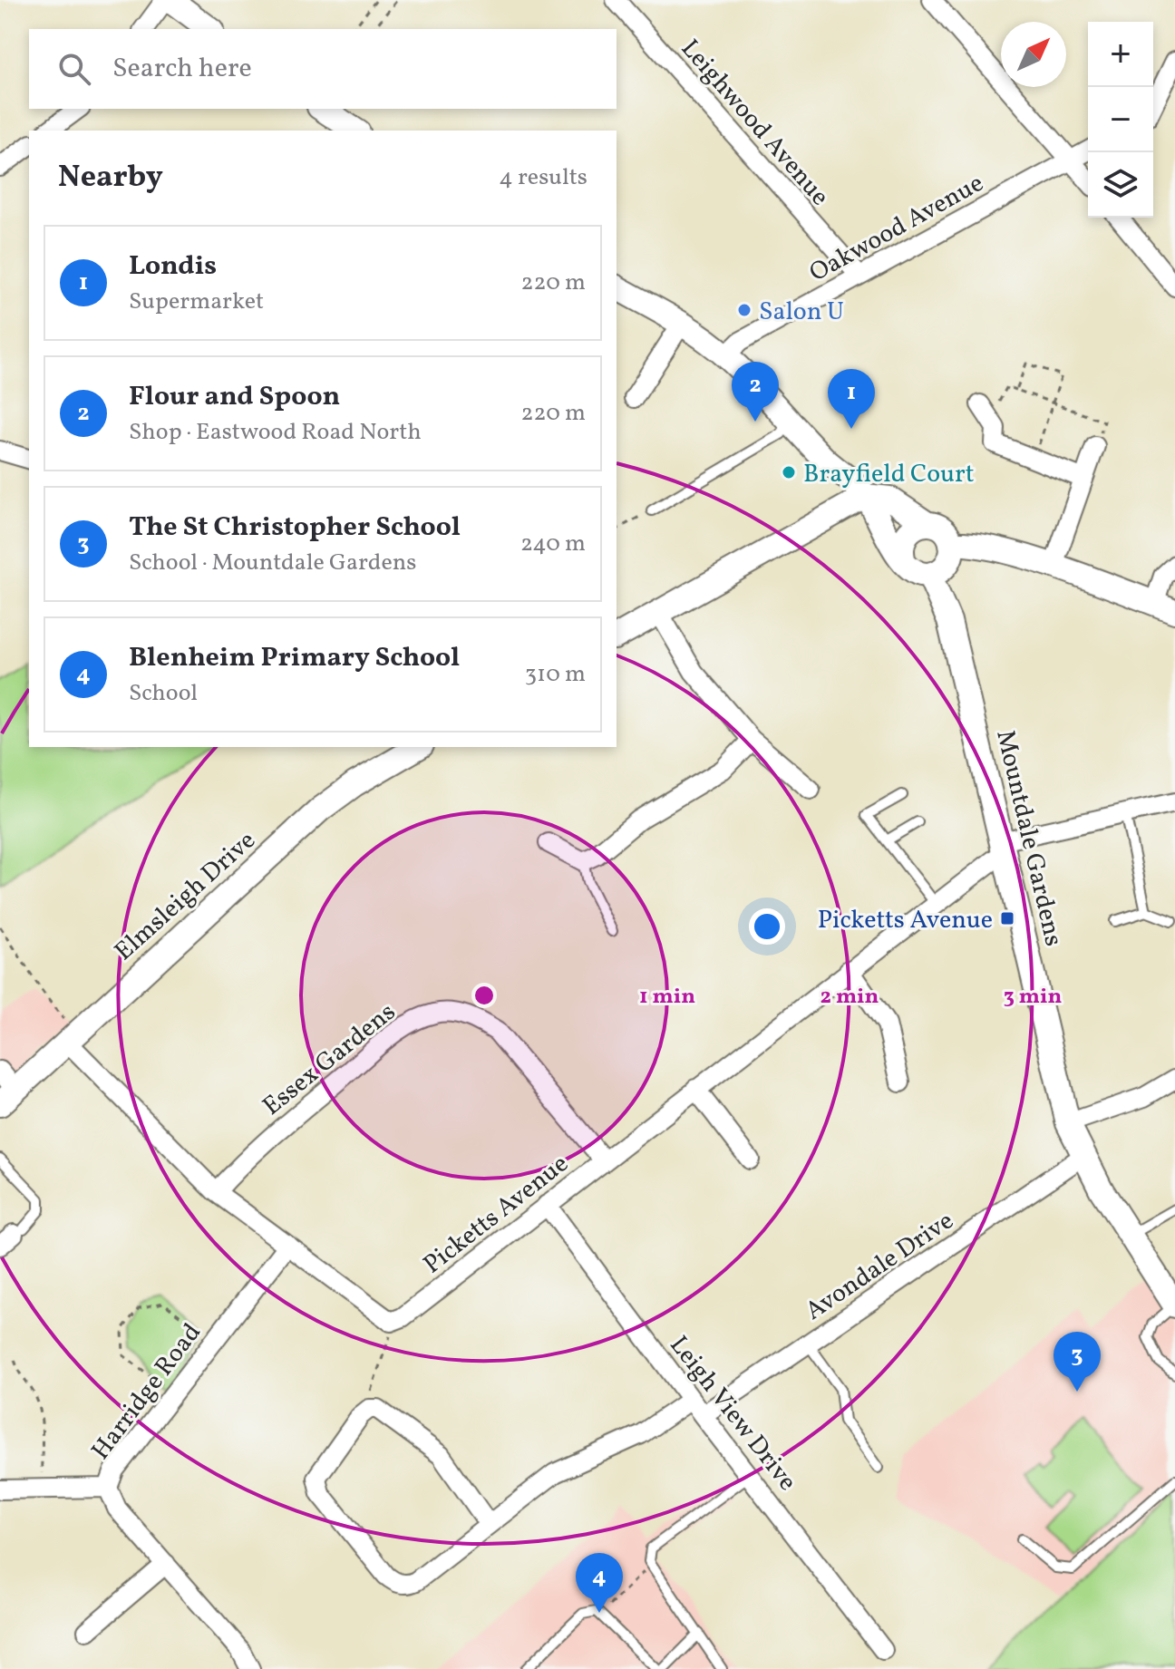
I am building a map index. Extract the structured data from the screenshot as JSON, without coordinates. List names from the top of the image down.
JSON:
{
  "streets": {
    "street": [
      "Leighwood Avenue",
      "Oakwood Avenue",
      "Mountdale Gardens",
      "Elmsleigh Drive",
      "Essex Gardens",
      "Picketts Avenue",
      "Avondale Drive",
      "Harridge Road",
      "Leigh View Drive"
    ]
  },
  "crossings": [
    ["Leighwood Avenue", "Oakwood Avenue"],
    ["Mountdale Gardens", "Picketts Avenue"],
    ["Mountdale Gardens", "Avondale Drive"],
    ["Essex Gardens", "Picketts Avenue"],
    ["Picketts Avenue", "Leigh View Drive"],
    ["Avondale Drive", "Leigh View Drive"]
  ],
  "places": {
    "other": ["Salon U", "Brayfield Court"],
    "transit": ["Picketts Avenue"]
  },
  "north": "top right",
  "page": {
    "map_buttons": ["+", "−"],
    "search": "Search here",
    "heading": ["Nearby", "4 results"],
    "list": [
      {
        "mark": "1",
        "name": "Londis",
        "note": "Supermarket",
        "value": "220 m"
      },
      {
        "mark": "2",
        "name": "Flour and Spoon",
        "note": "Shop · Eastwood Road North",
        "value": "220 m"
      },
      {
        "mark": "3",
        "name": "The St Christopher School",
        "note": "School · Mountdale Gardens",
        "value": "240 m"
      },
      {
        "mark": "4",
        "name": "Blenheim Primary School",
        "note": "School",
        "value": "310 m"
      }
    ],
    "pins": [
      "2",
      "1",
      "3",
      "4"
    ]
  },
  "rings": ["1 min", "2 min", "3 min"]
}
